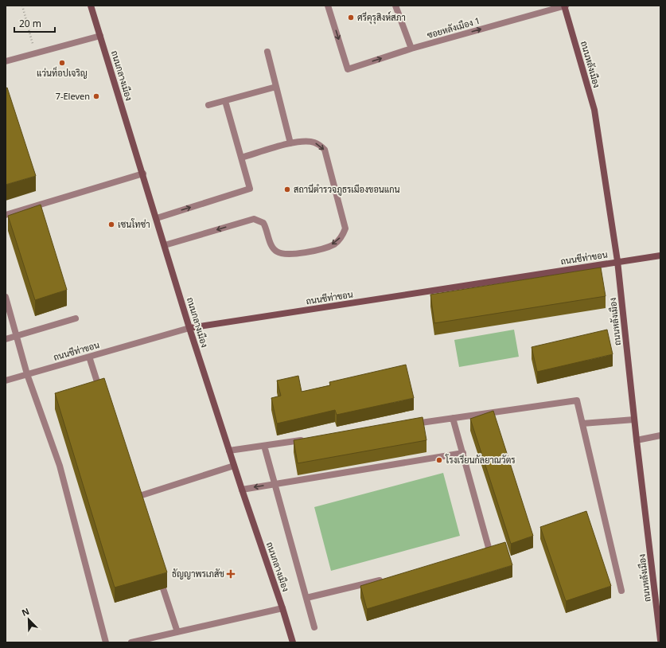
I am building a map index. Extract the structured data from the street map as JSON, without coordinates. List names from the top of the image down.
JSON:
{
  "streets": {
    "street": [
      "ซอยหลังเมือง 1",
      "ถนนหลังเมือง",
      "ถนนกลางเมือง",
      "ถนนชีท่าขอน"
    ]
  },
  "crossings": [
    ["ซอยหลังเมือง 1", "ถนนหลังเมือง"],
    ["ถนนหลังเมือง", "ถนนชีท่าขอน"],
    ["ถนนกลางเมือง", "ถนนชีท่าขอน"]
  ],
  "one_way": ["ซอยหลังเมือง 1"],
  "places": {
    "other": [
      "ศรีคุรุสิงห์สภา",
      "แว่นท็อปเจริญ",
      "7-Eleven",
      "สถานีตำรวจภูธรเมืองขอนแกน",
      "เซนโทซ่า",
      "โรงเรียนกัลยาณวัตร"
    ],
    "health": ["ธัญญาพรเภสัช"]
  },
  "scale_bar": "20 m",
  "north": "top left"
}
